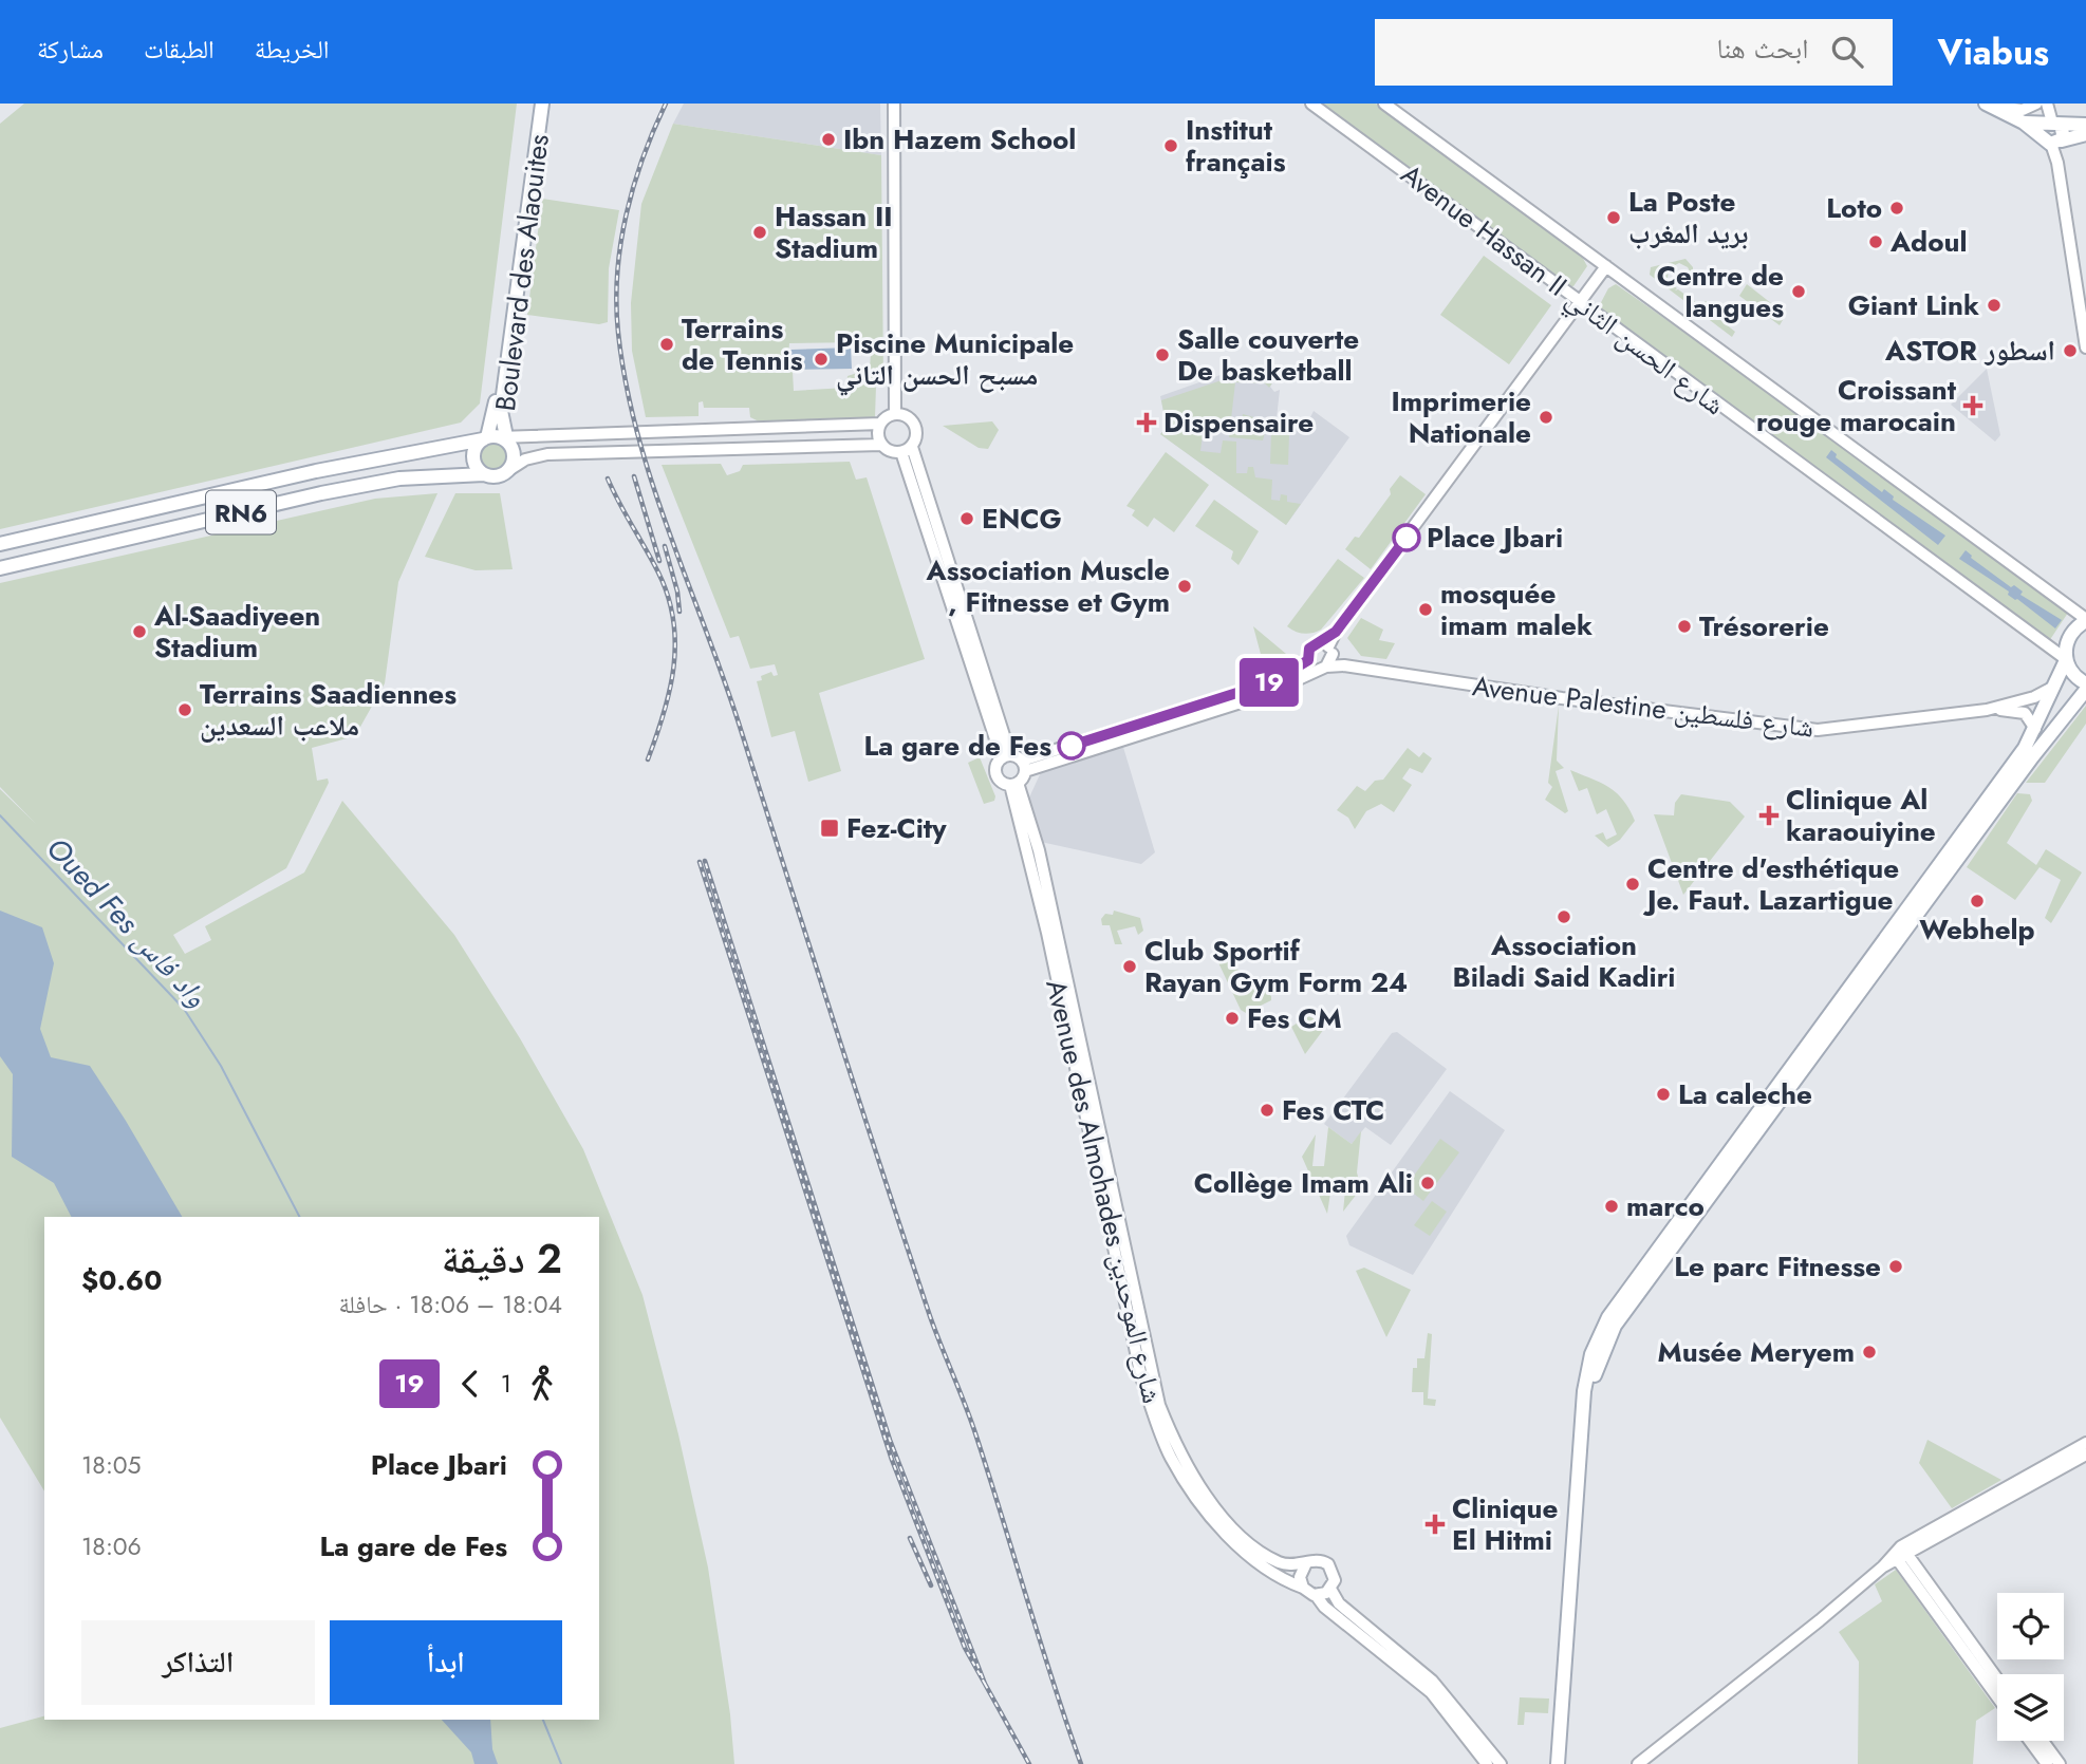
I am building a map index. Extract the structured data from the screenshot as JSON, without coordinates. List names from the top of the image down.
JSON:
{
  "streets": {
    "main road": ["Boulevard des Alaouites", "RN6"],
    "street": ["Avenue Hassan II شارع الحسن الثاني", "Avenue Palestine شارع فلسطين", "Avenue des Almohades شارع الموحدين"]
  },
  "crossings": [
    ["Boulevard des Alaouites", "RN6"]
  ],
  "water": ["Oued Fes واد فاس"],
  "places": {
    "other": [
      "Ibn Hazem School",
      "Institut français",
      "Loto",
      "La Poste بريد المغرب",
      "Hassan II Stadium",
      "Adoul",
      "Centre de langues",
      "Giant Link",
      "Terrains de Tennis",
      "ASTOR اسطور",
      "Salle couverte De basketball",
      "Piscine Municipale مسبح الحسن التاني",
      "Imprimerie Nationale",
      "ENCG",
      "Place Jbari",
      "Association Muscle , Fitnesse et Gym",
      "mosquée imam malek",
      "Trésorerie",
      "Al-Saadiyeen Stadium",
      "Terrains Saadiennes ملاعب السعدين",
      "La gare de Fes",
      "Centre d'esthétique Je. Faut. Lazartigue",
      "Webhelp",
      "Association Biladi Said Kadiri",
      "Club Sportif Rayan Gym Form 24",
      "Fes CM",
      "La caleche",
      "Fes CTC",
      "Collège Imam Ali",
      "marco",
      "Le parc Fitnesse",
      "Musée Meryem"
    ],
    "health": [
      "Croissant rouge marocain",
      "Dispensaire",
      "Clinique Al karaouiyine",
      "Clinique El Hitmi"
    ],
    "transit": ["Fez-City"]
  },
  "lines": ["bus line 19"],
  "page": {
    "header": "Viabus",
    "search": "ابحث هنا",
    "nav": ["الخريطة", "الطبقات", "مشاركة"],
    "on_map": "19",
    "heading": ["2 دقيقة", "18:04 – 18:06 · حافلة", "$0.60"],
    "legs": ["1", "19"],
    "list": [
      {
        "name": "Place Jbari",
        "value": "18:05"
      },
      {
        "name": "La gare de Fes",
        "value": "18:06"
      }
    ],
    "buttons": ["ابدأ", "التذاكر"]
  }
}
